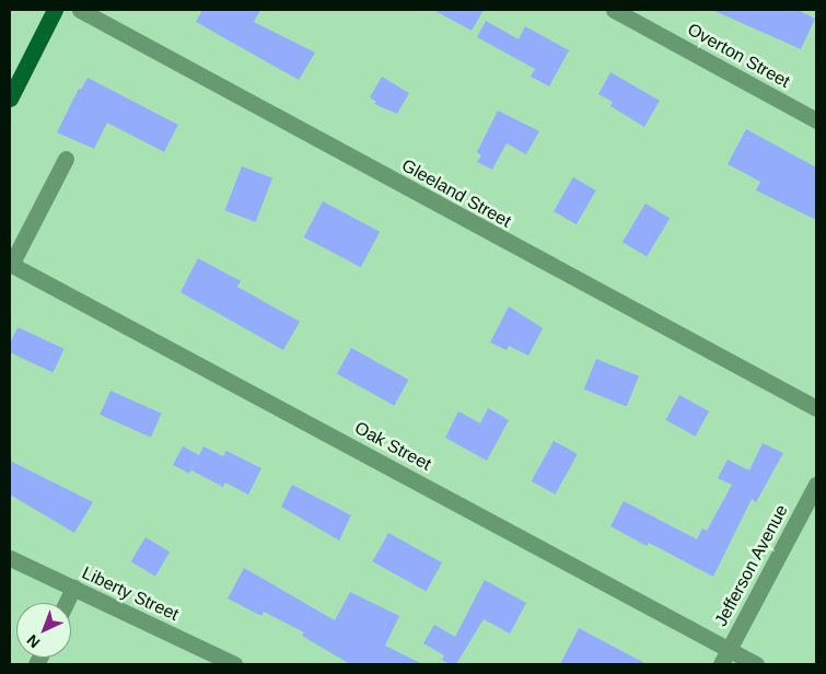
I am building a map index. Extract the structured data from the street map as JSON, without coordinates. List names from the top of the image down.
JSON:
{
  "streets": {
    "street": [
      "Overton Street",
      "Gleeland Street",
      "Oak Street",
      "Jefferson Avenue",
      "Liberty Street"
    ]
  },
  "crossings": [
    ["Oak Street", "Jefferson Avenue"]
  ],
  "north": "bottom left"
}
